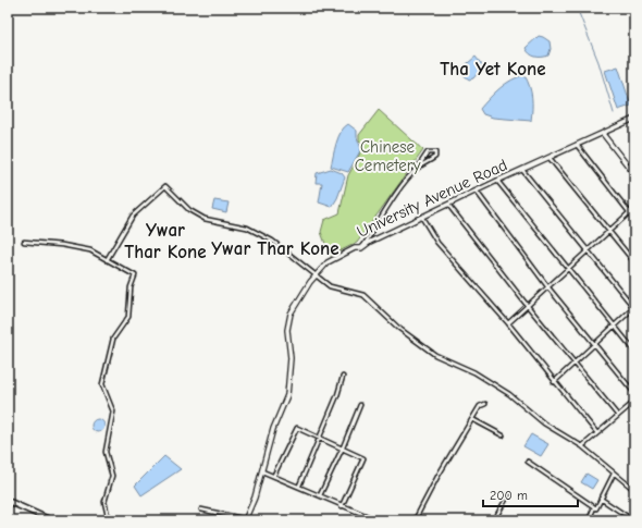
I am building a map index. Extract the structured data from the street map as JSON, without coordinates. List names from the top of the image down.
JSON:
{
  "streets": {
    "main road": ["University Avenue Road"]
  },
  "districts": ["Tha Yet Kone", "Ywar Thar Kone", "Ywar Thar Kone"],
  "parks": ["Chinese Cemetery"],
  "scale_bar": "200 m"
}
